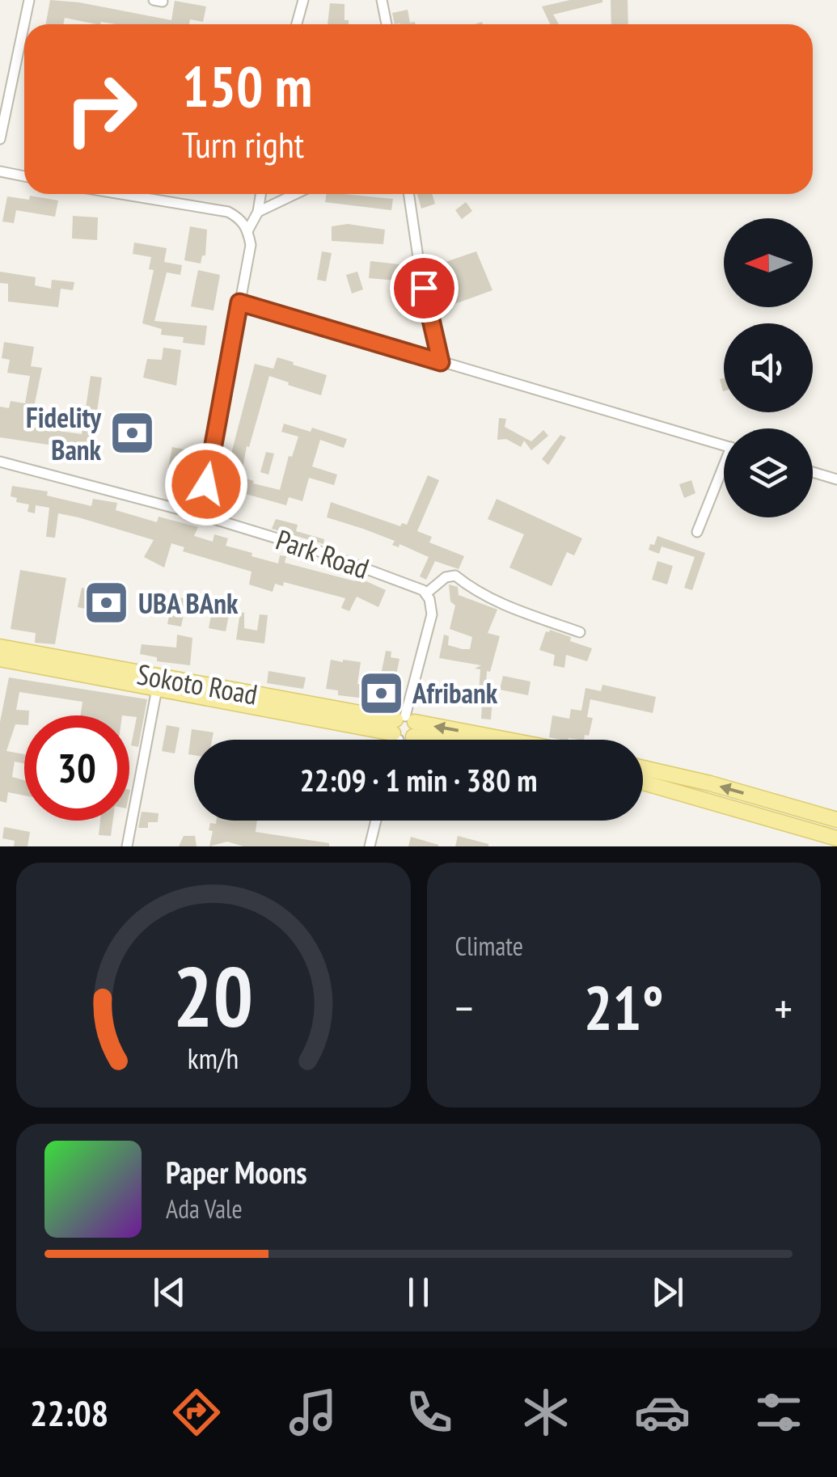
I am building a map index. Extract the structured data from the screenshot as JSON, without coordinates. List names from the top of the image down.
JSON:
{
  "streets": {
    "main road": ["Sokoto Road"],
    "street": ["Park Road"]
  },
  "places": {
    "bank": ["Fidelity Bank", "UBA BAnk", "Afribank"]
  },
  "north": "left",
  "page": {
    "turn": ["150 m", "Turn right"],
    "limit": "30",
    "trip": "22:09 · 1 min · 380 m",
    "tile": "Climate",
    "heat": ["−", "21°", "+"],
    "song": ["Paper Moons", "Ada Vale"],
    "tabs": "22:08",
    "gauge": ["20", "km/h"]
  }
}
